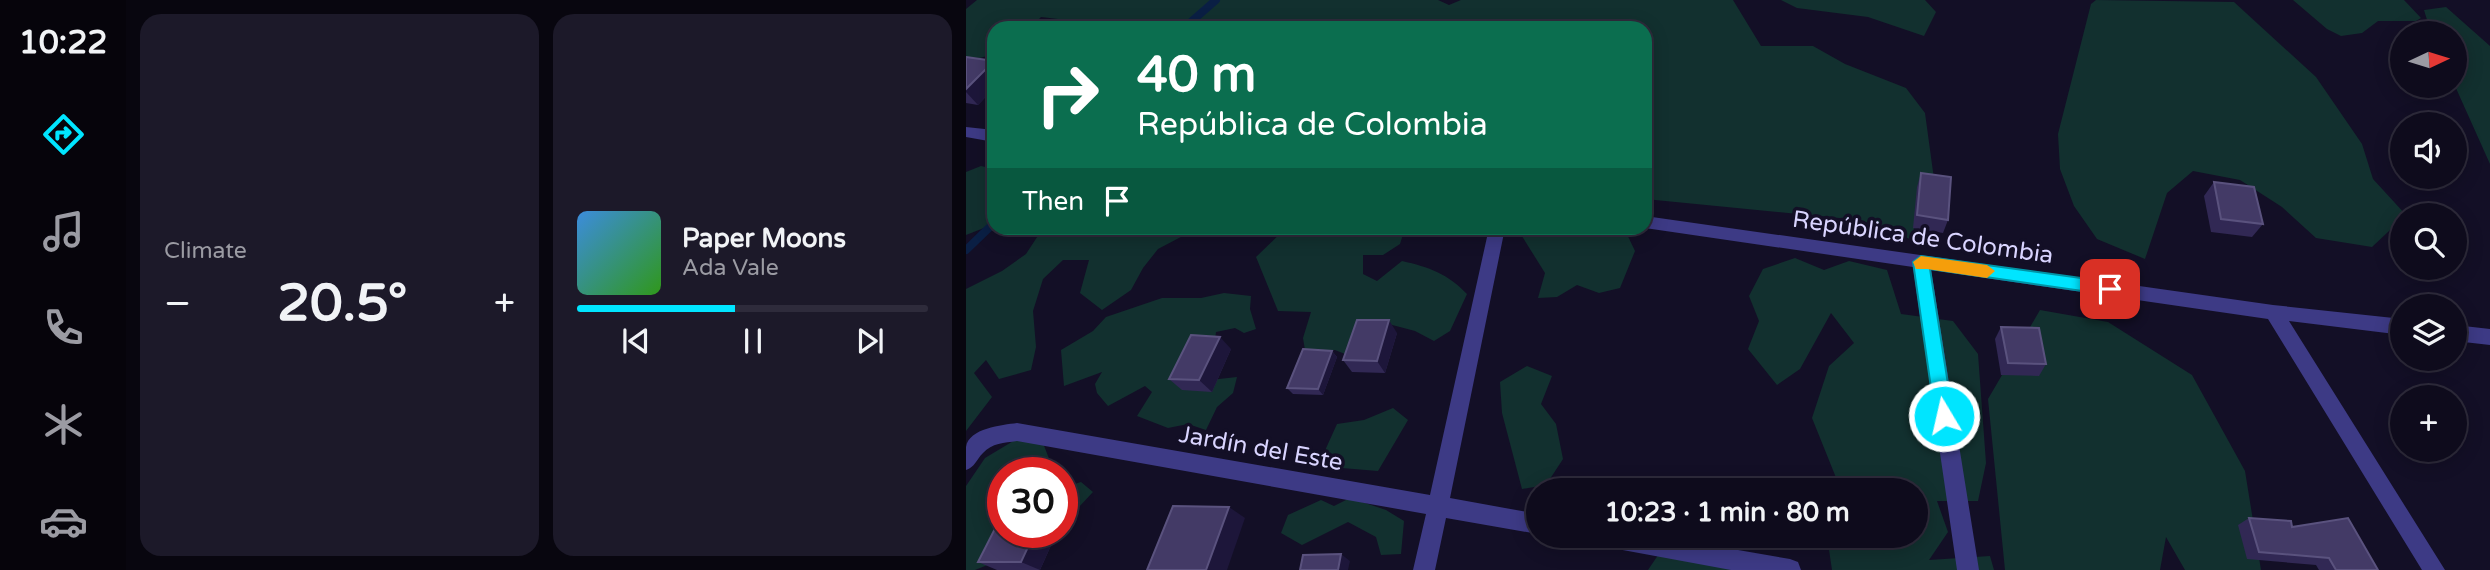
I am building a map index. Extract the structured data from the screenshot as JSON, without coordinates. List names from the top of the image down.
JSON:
{
  "streets": {
    "street": ["República de Colombia", "Jardín del Este"]
  },
  "north": "right",
  "page": {
    "tabs": "10:22",
    "tile": "Climate",
    "map_buttons": "+",
    "turn": ["40 m", "República de Colombia"],
    "then": "Then",
    "song": ["Paper Moons", "Ada Vale"],
    "heat": ["−", "20.5°", "+"],
    "limit": "30",
    "trip": "10:23 · 1 min · 80 m"
  }
}
